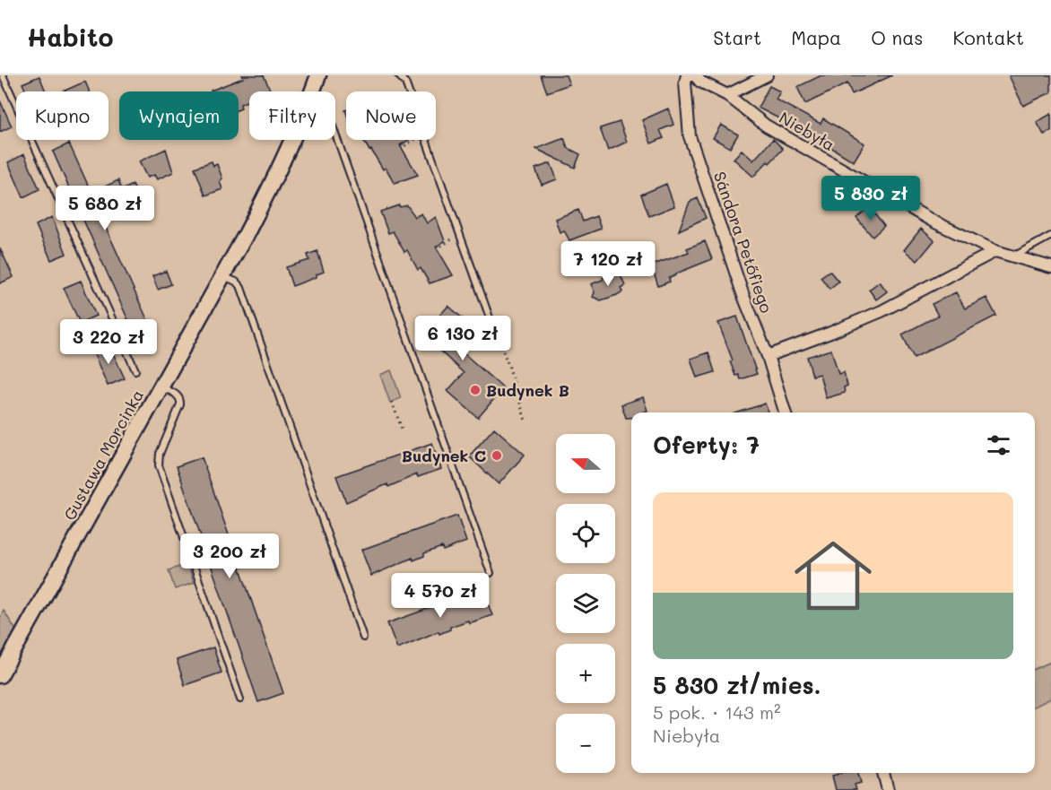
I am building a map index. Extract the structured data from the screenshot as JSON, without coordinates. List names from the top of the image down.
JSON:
{
  "streets": {
    "street": ["Niebyła", "Sándora Petőfiego", "Gustawa Morcinka"]
  },
  "places": ["Budynek B", "Budynek C"],
  "north": "left",
  "page": {
    "header": "Habito",
    "nav": [
      "Start",
      "Mapa",
      "O nas",
      "Kontakt"
    ],
    "chip": [
      "Kupno",
      "Wynajem",
      "Filtry",
      "Nowe"
    ],
    "price": [
      "5 830 zł",
      "5 680 zł",
      "7 120 zł",
      "6 130 zł",
      "3 220 zł",
      "3 200 zł",
      "4 570 zł"
    ],
    "heading": "Oferty: 7",
    "map_buttons": ["+", "−"],
    "list": [
      {
        "name": "5 830 zł/mies.",
        "note": "5 pok. · 143 m² · Niebyła"
      }
    ]
  }
}
